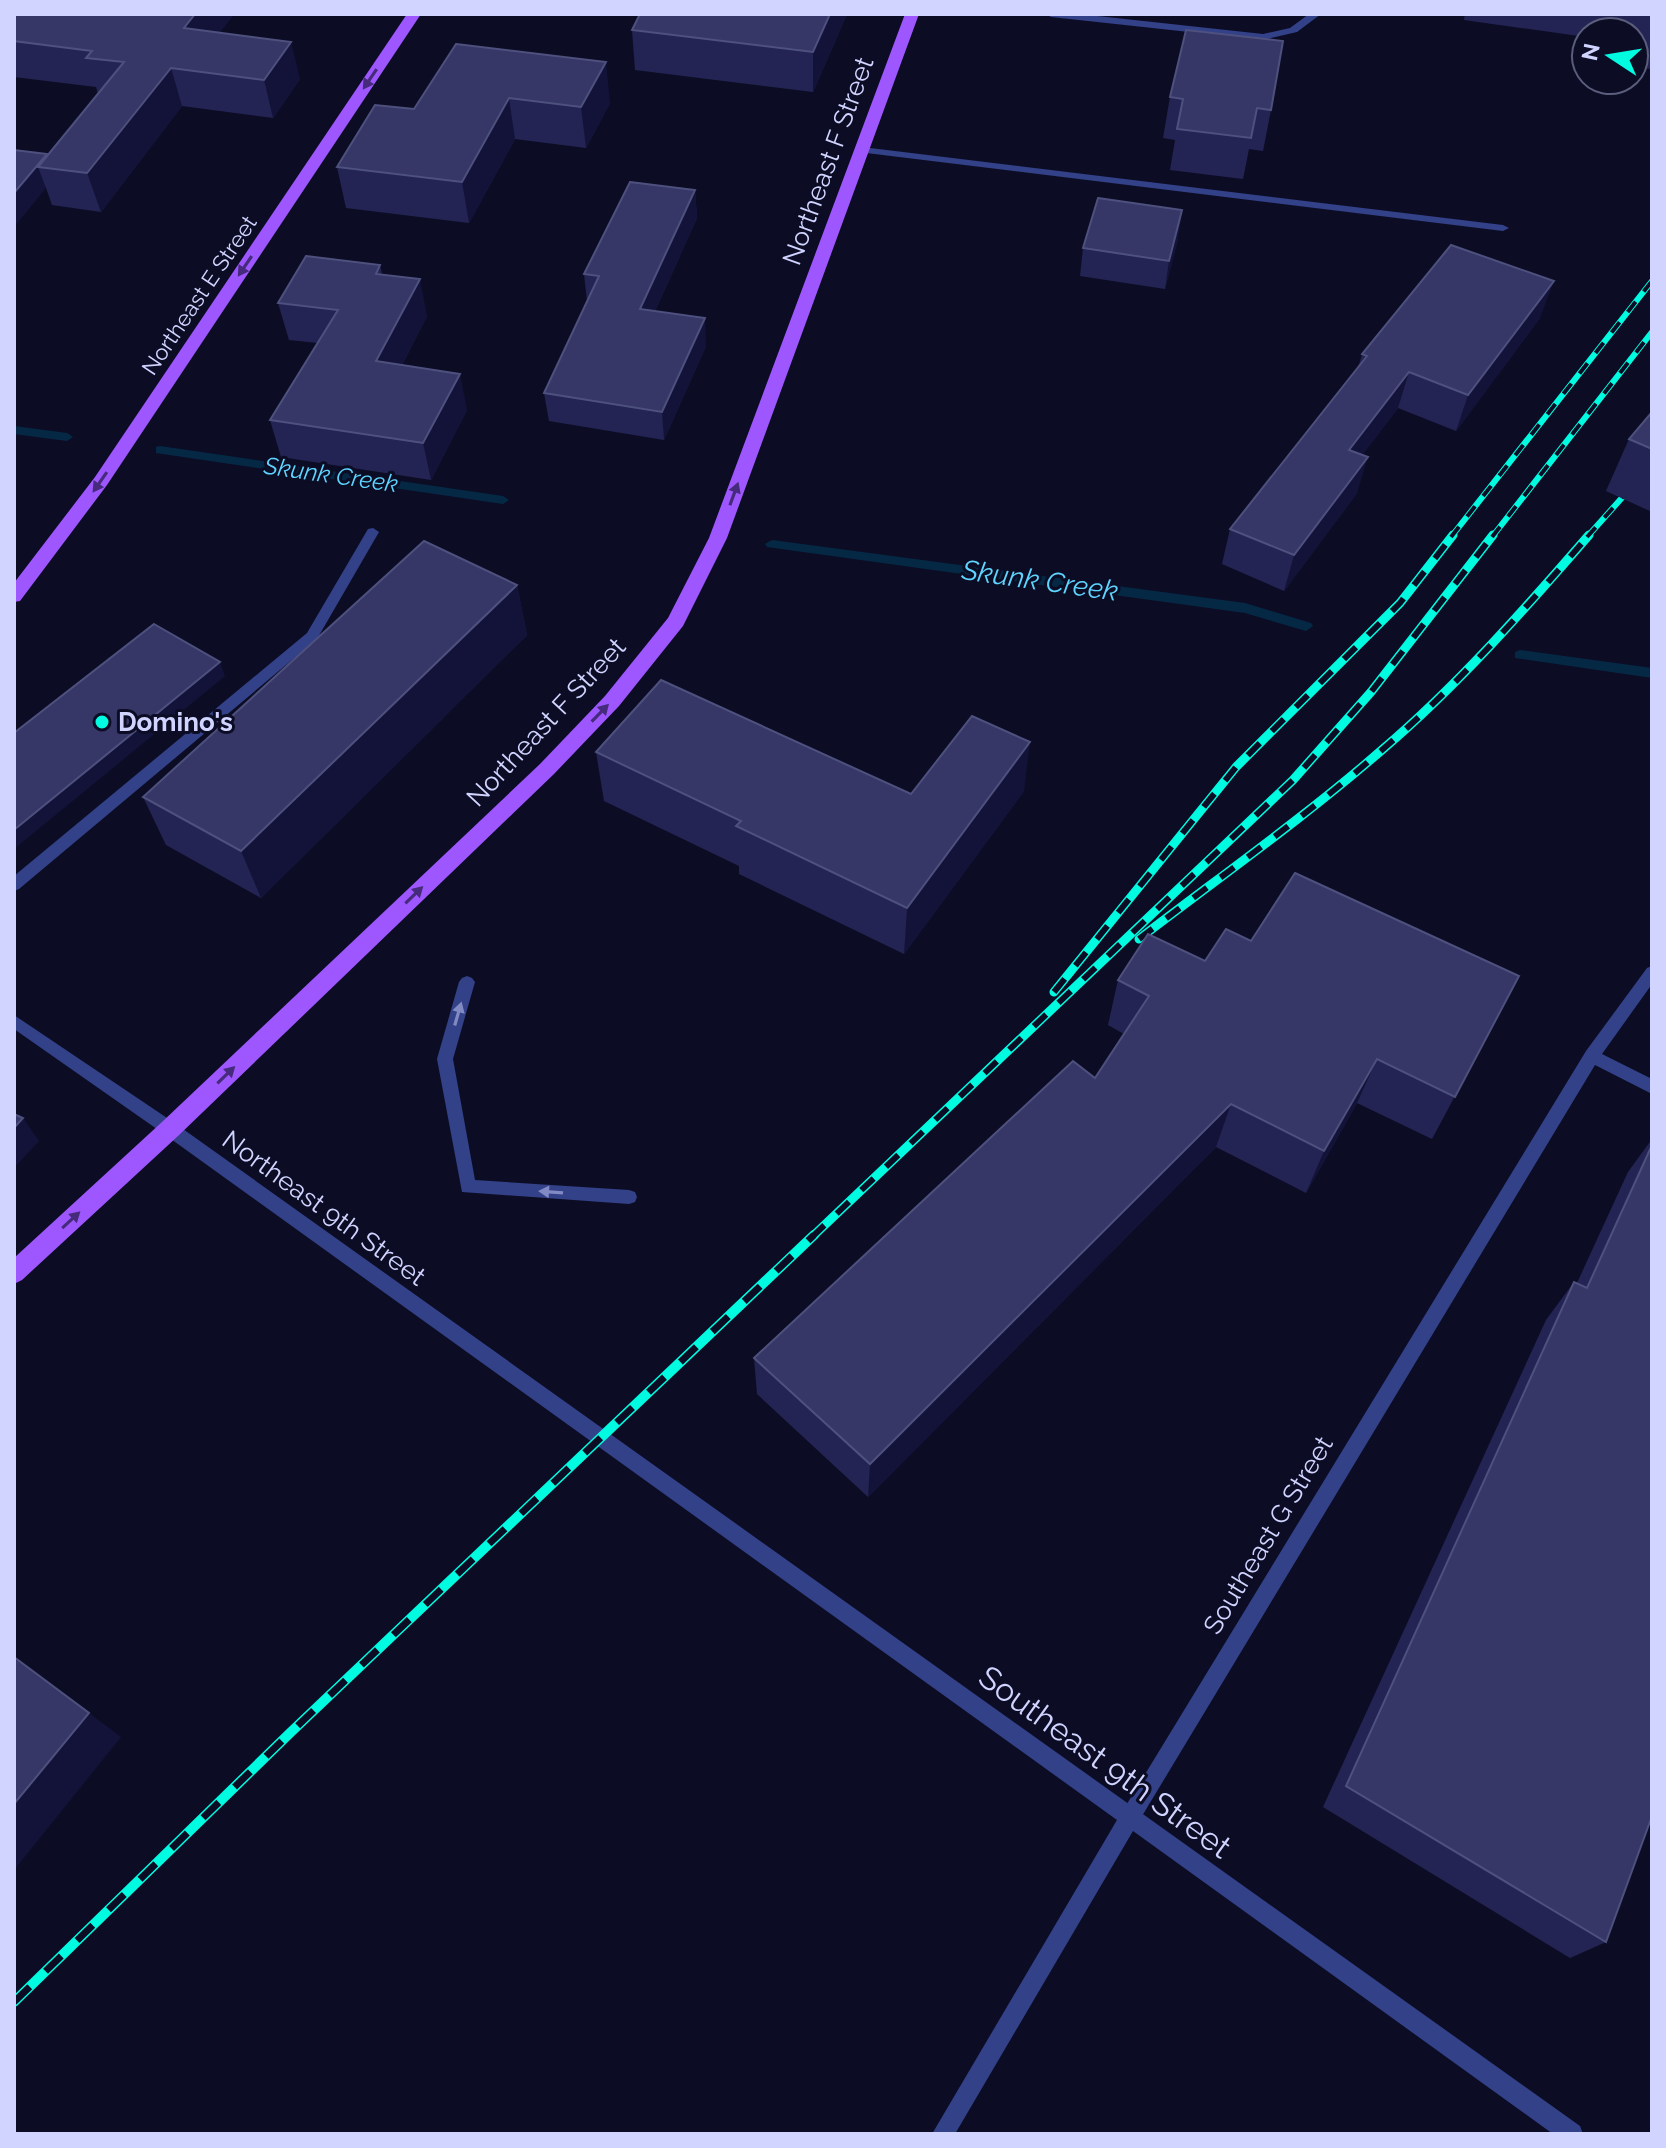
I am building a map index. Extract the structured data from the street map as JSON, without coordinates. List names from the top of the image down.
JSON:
{
  "streets": {
    "main road": ["Northeast F Street", "Northeast E Street"],
    "street": ["Northeast 9th Street", "Southeast G Street", "Southeast 9th Street"]
  },
  "crossings": [
    ["Northeast F Street", "Northeast 9th Street"],
    ["Northeast 9th Street", "Southeast 9th Street"],
    ["Southeast G Street", "Southeast 9th Street"]
  ],
  "one_way": ["Northeast F Street", "Northeast E Street"],
  "water": ["Skunk Creek"],
  "places": ["Domino's"],
  "north": "left"
}
